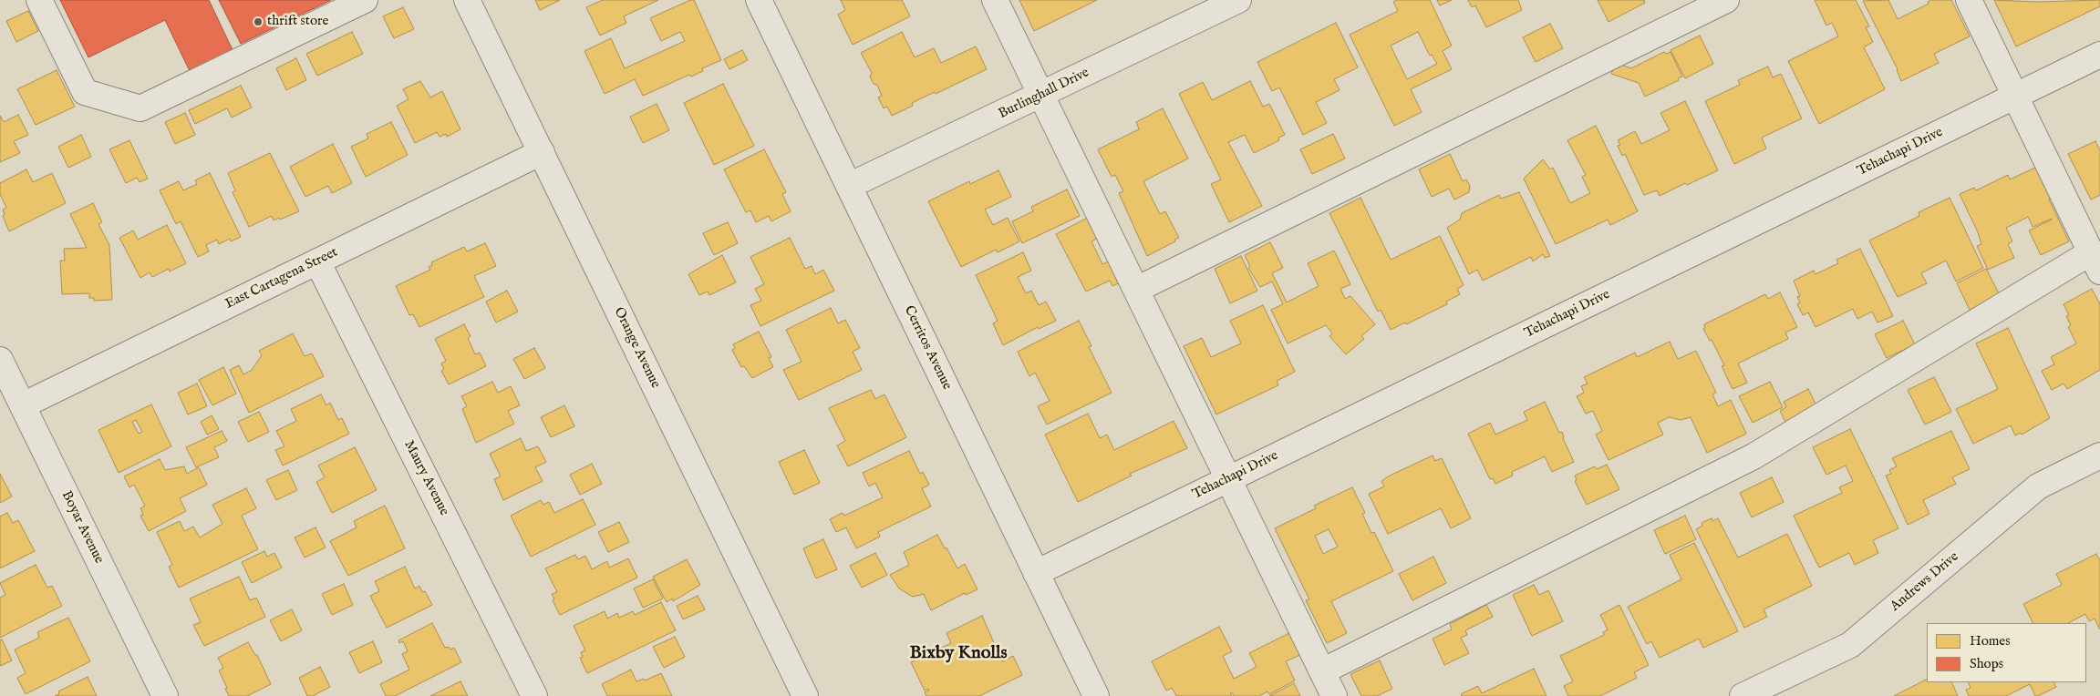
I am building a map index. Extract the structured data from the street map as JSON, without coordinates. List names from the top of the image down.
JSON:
{
  "streets": {
    "street": [
      "Burlinghall Drive",
      "Tehachapi Drive",
      "East Cartagena Street",
      "Orange Avenue",
      "Cerritos Avenue",
      "Maury Avenue",
      "Boyar Avenue",
      "Andrews Drive"
    ]
  },
  "crossings": [
    ["Burlinghall Drive", "Cerritos Avenue"],
    ["Tehachapi Drive", "Cerritos Avenue"],
    ["East Cartagena Street", "Orange Avenue"],
    ["East Cartagena Street", "Maury Avenue"],
    ["East Cartagena Street", "Boyar Avenue"]
  ],
  "districts": ["Bixby Knolls"],
  "places": ["thrift store"],
  "legend": ["Homes", "Shops"]
}
